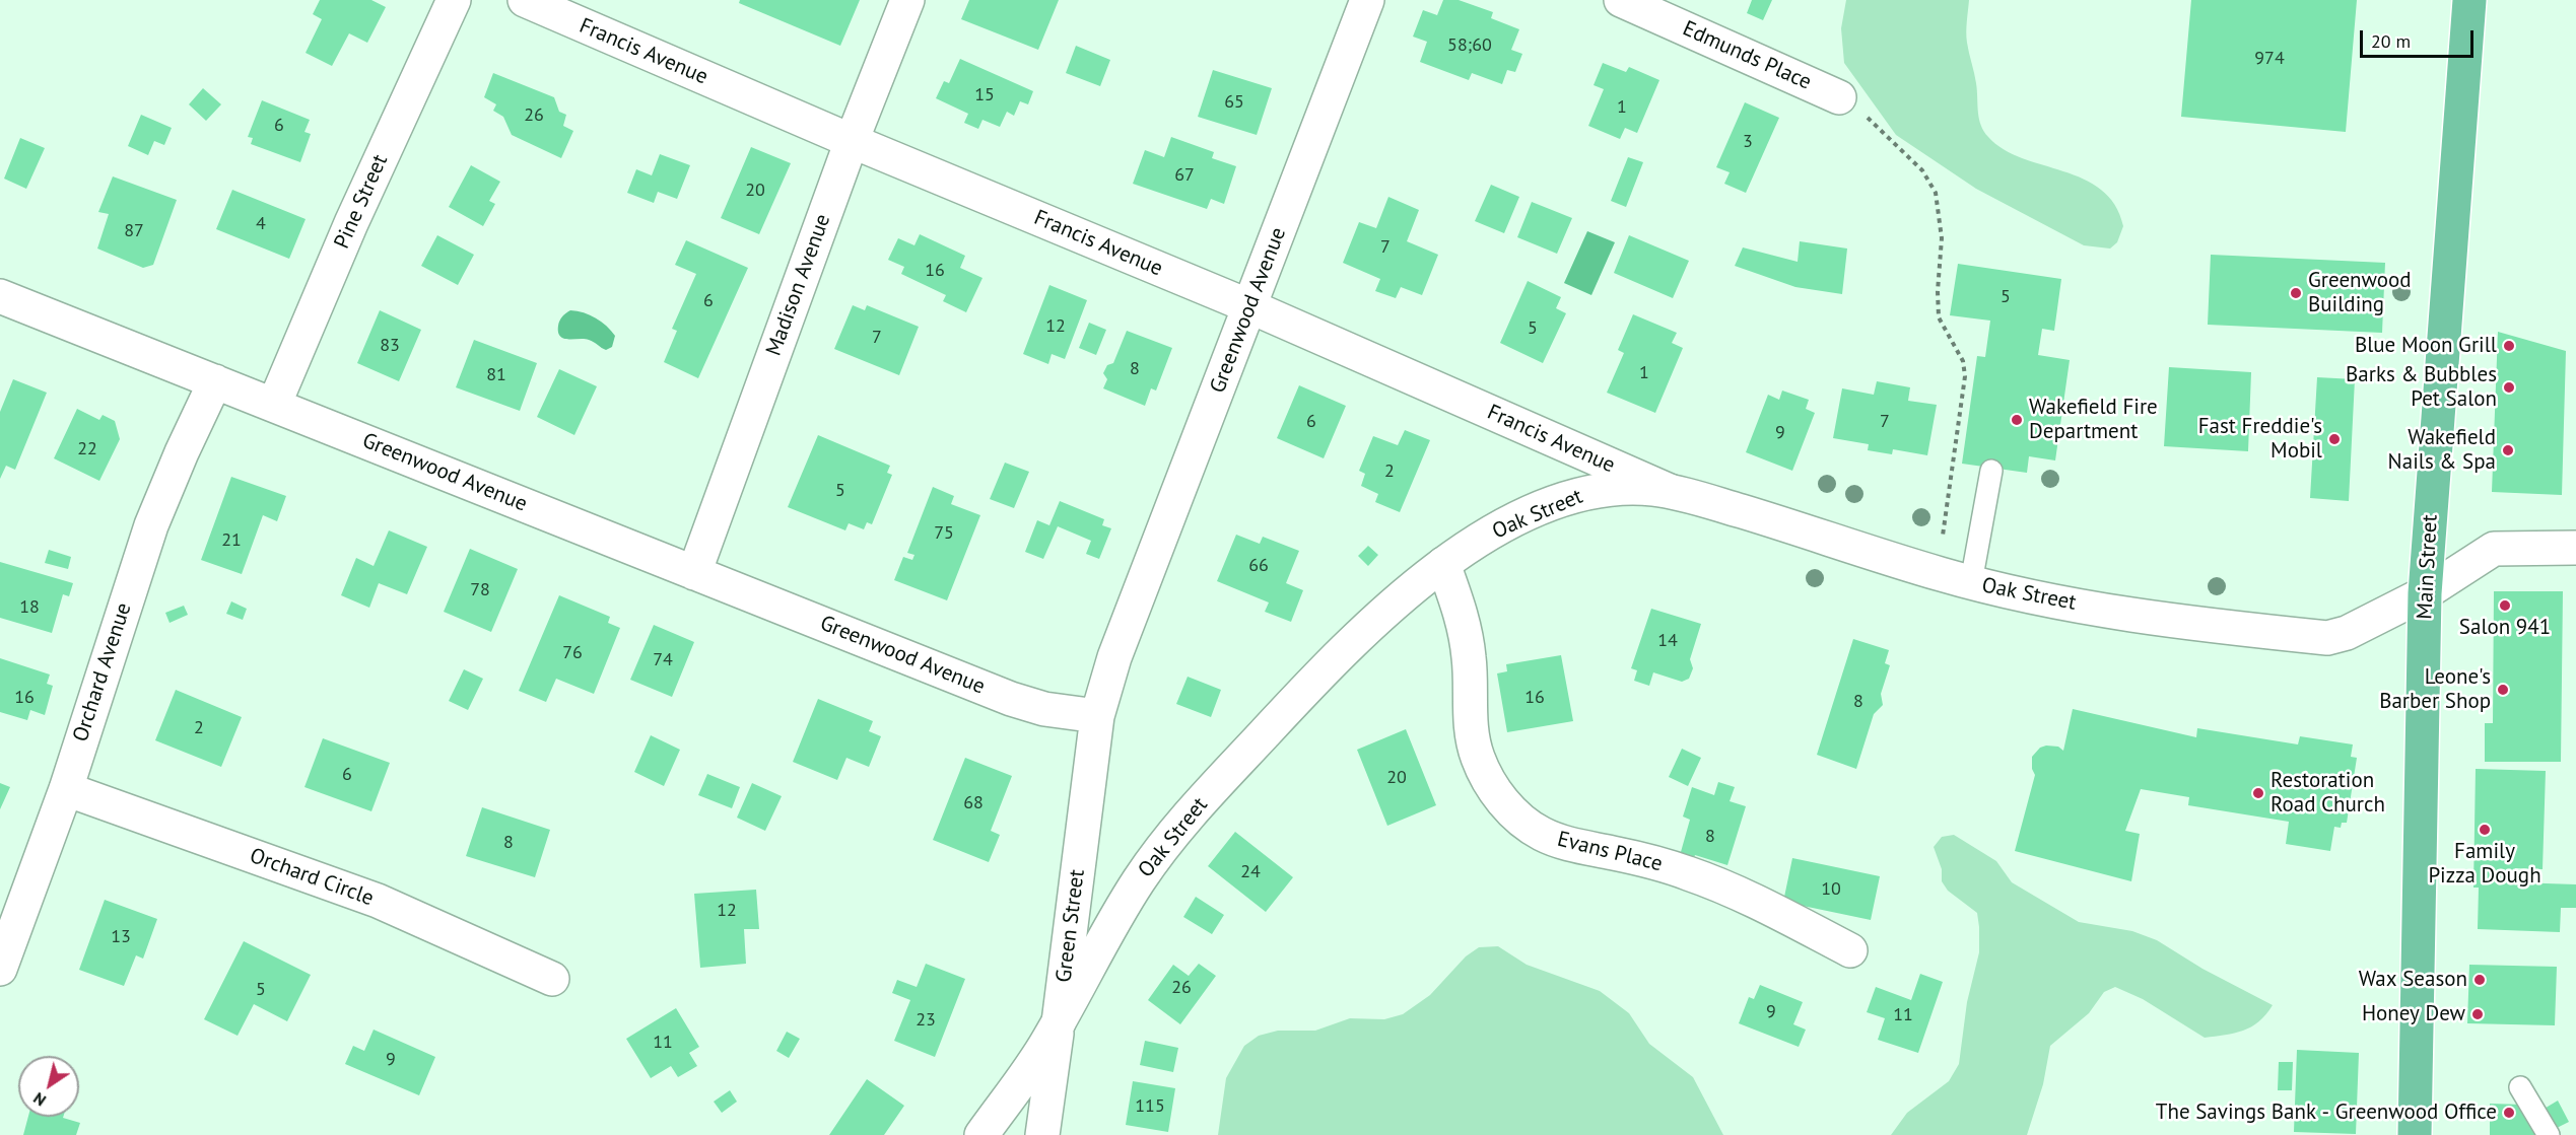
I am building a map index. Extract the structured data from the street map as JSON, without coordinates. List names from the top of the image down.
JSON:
{
  "streets": {
    "main road": ["Main Street"],
    "street": [
      "Francis Avenue",
      "Edmunds Place",
      "Pine Street",
      "Madison Avenue",
      "Greenwood Avenue",
      "Oak Street",
      "Orchard Avenue",
      "Evans Place",
      "Orchard Circle",
      "Green Street"
    ]
  },
  "crossings": [
    ["Francis Avenue", "Madison Avenue"],
    ["Francis Avenue", "Greenwood Avenue"],
    ["Francis Avenue", "Oak Street"],
    ["Pine Street", "Greenwood Avenue"],
    ["Madison Avenue", "Greenwood Avenue"],
    ["Greenwood Avenue", "Orchard Avenue"],
    ["Greenwood Avenue", "Green Street"],
    ["Oak Street", "Main Street"],
    ["Oak Street", "Evans Place"],
    ["Oak Street", "Green Street"],
    ["Orchard Avenue", "Orchard Circle"]
  ],
  "places": [
    "Greenwood Building",
    "Blue Moon Grill",
    "Barks & Bubbles Pet Salon",
    "Wakefield Fire Department",
    "Fast Freddie's Mobil",
    "Wakefield Nails & Spa",
    "Salon 941",
    "Leone's Barber Shop",
    "Restoration Road Church",
    "Family Pizza Dough",
    "Wax Season",
    "Honey Dew",
    "The Savings Bank - Greenwood Office"
  ],
  "house_numbers": [
    "58;60",
    "974",
    "15",
    "65",
    "1",
    "26",
    "6",
    "3",
    "67",
    "20",
    "4",
    "87",
    "7",
    "16",
    "5",
    "6",
    "12",
    "5",
    "7",
    "83",
    "8",
    "1",
    "81",
    "6",
    "7",
    "9",
    "22",
    "2",
    "5",
    "75",
    "21",
    "66",
    "78",
    "18",
    "14",
    "76",
    "74",
    "16",
    "16",
    "8",
    "2",
    "6",
    "20",
    "68",
    "8",
    "8",
    "24",
    "10",
    "12",
    "13",
    "26",
    "5",
    "9",
    "11",
    "23",
    "11",
    "9",
    "115"
  ],
  "scale_bar": "20 m",
  "north": "bottom left"
}
